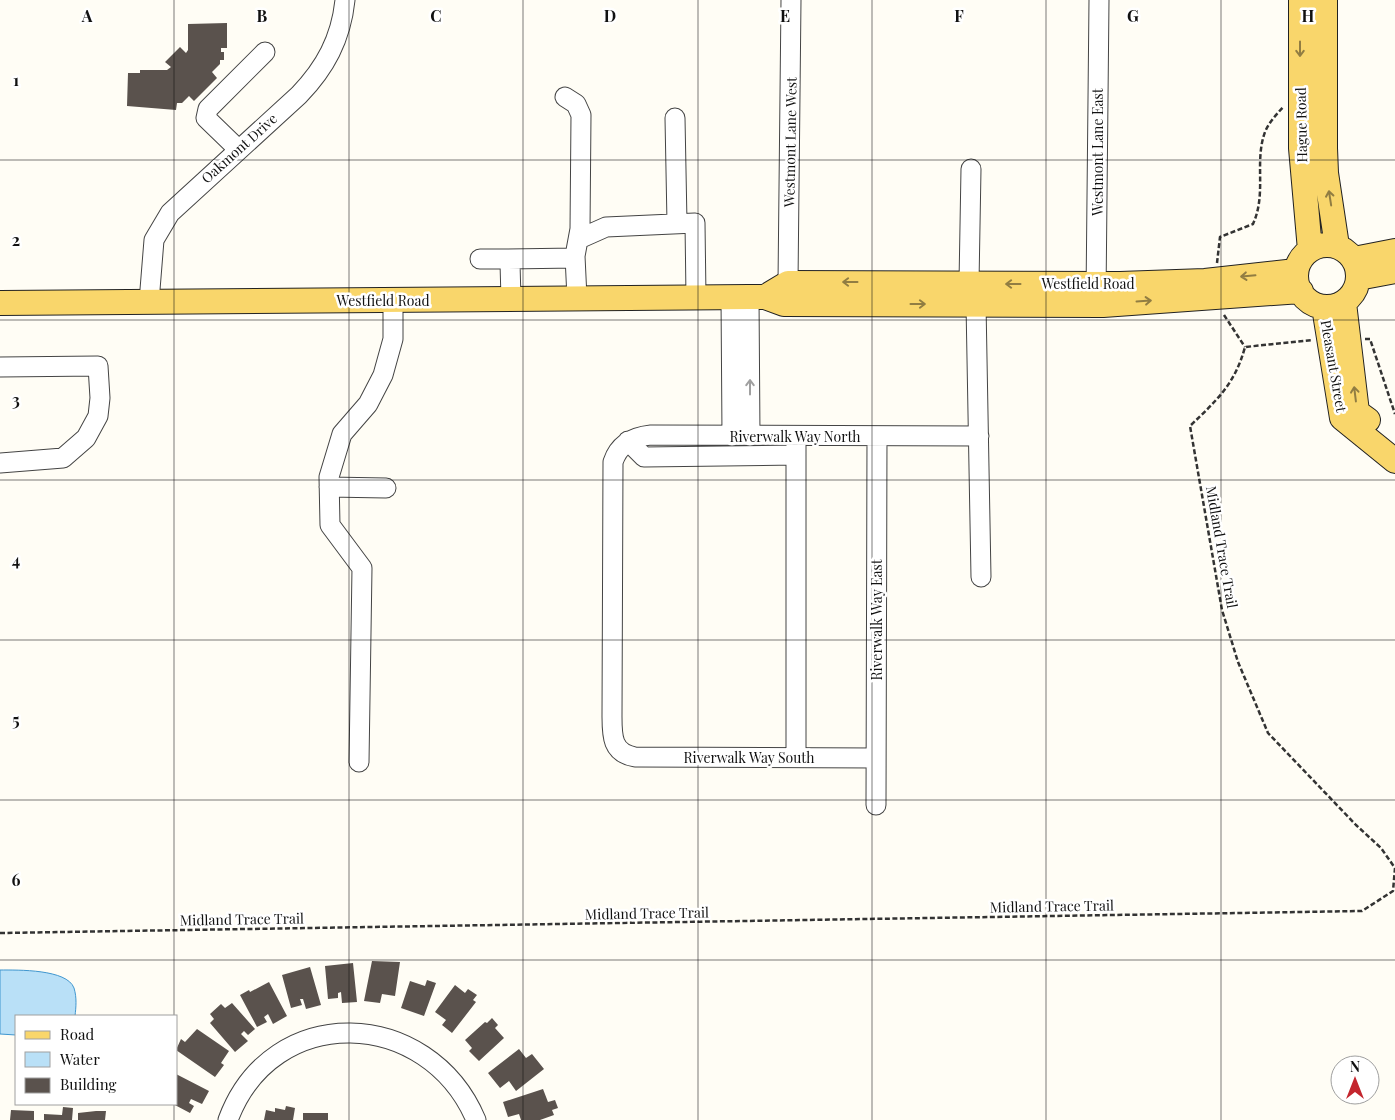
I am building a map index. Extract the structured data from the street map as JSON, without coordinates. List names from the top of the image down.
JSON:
{
  "streets": {
    "main road": ["Hague Road", "Westfield Road", "Pleasant Street"],
    "street": [
      "Westmont Lane West",
      "Oakmont Drive",
      "Westmont Lane East",
      "Riverwalk Way North",
      "Riverwalk Way East",
      "Riverwalk Way South"
    ],
    "path": ["Midland Trace Trail"]
  },
  "crossings": [
    ["Hague Road", "Westfield Road"],
    ["Hague Road", "Pleasant Street"],
    ["Westmont Lane West", "Westfield Road"],
    ["Oakmont Drive", "Westfield Road"],
    ["Westmont Lane East", "Westfield Road"],
    ["Westfield Road", "Pleasant Street"],
    ["Riverwalk Way North", "Riverwalk Way East"],
    ["Riverwalk Way North", "Riverwalk Way South"],
    ["Riverwalk Way East", "Riverwalk Way South"]
  ],
  "legend": ["Road", "Water", "Building"],
  "north": "top",
  "grid": {
    "columns": [
      "A",
      "B",
      "C",
      "D",
      "E",
      "F",
      "G",
      "H"
    ],
    "rows": [
      "1",
      "2",
      "3",
      "4",
      "5",
      "6"
    ]
  }
}
